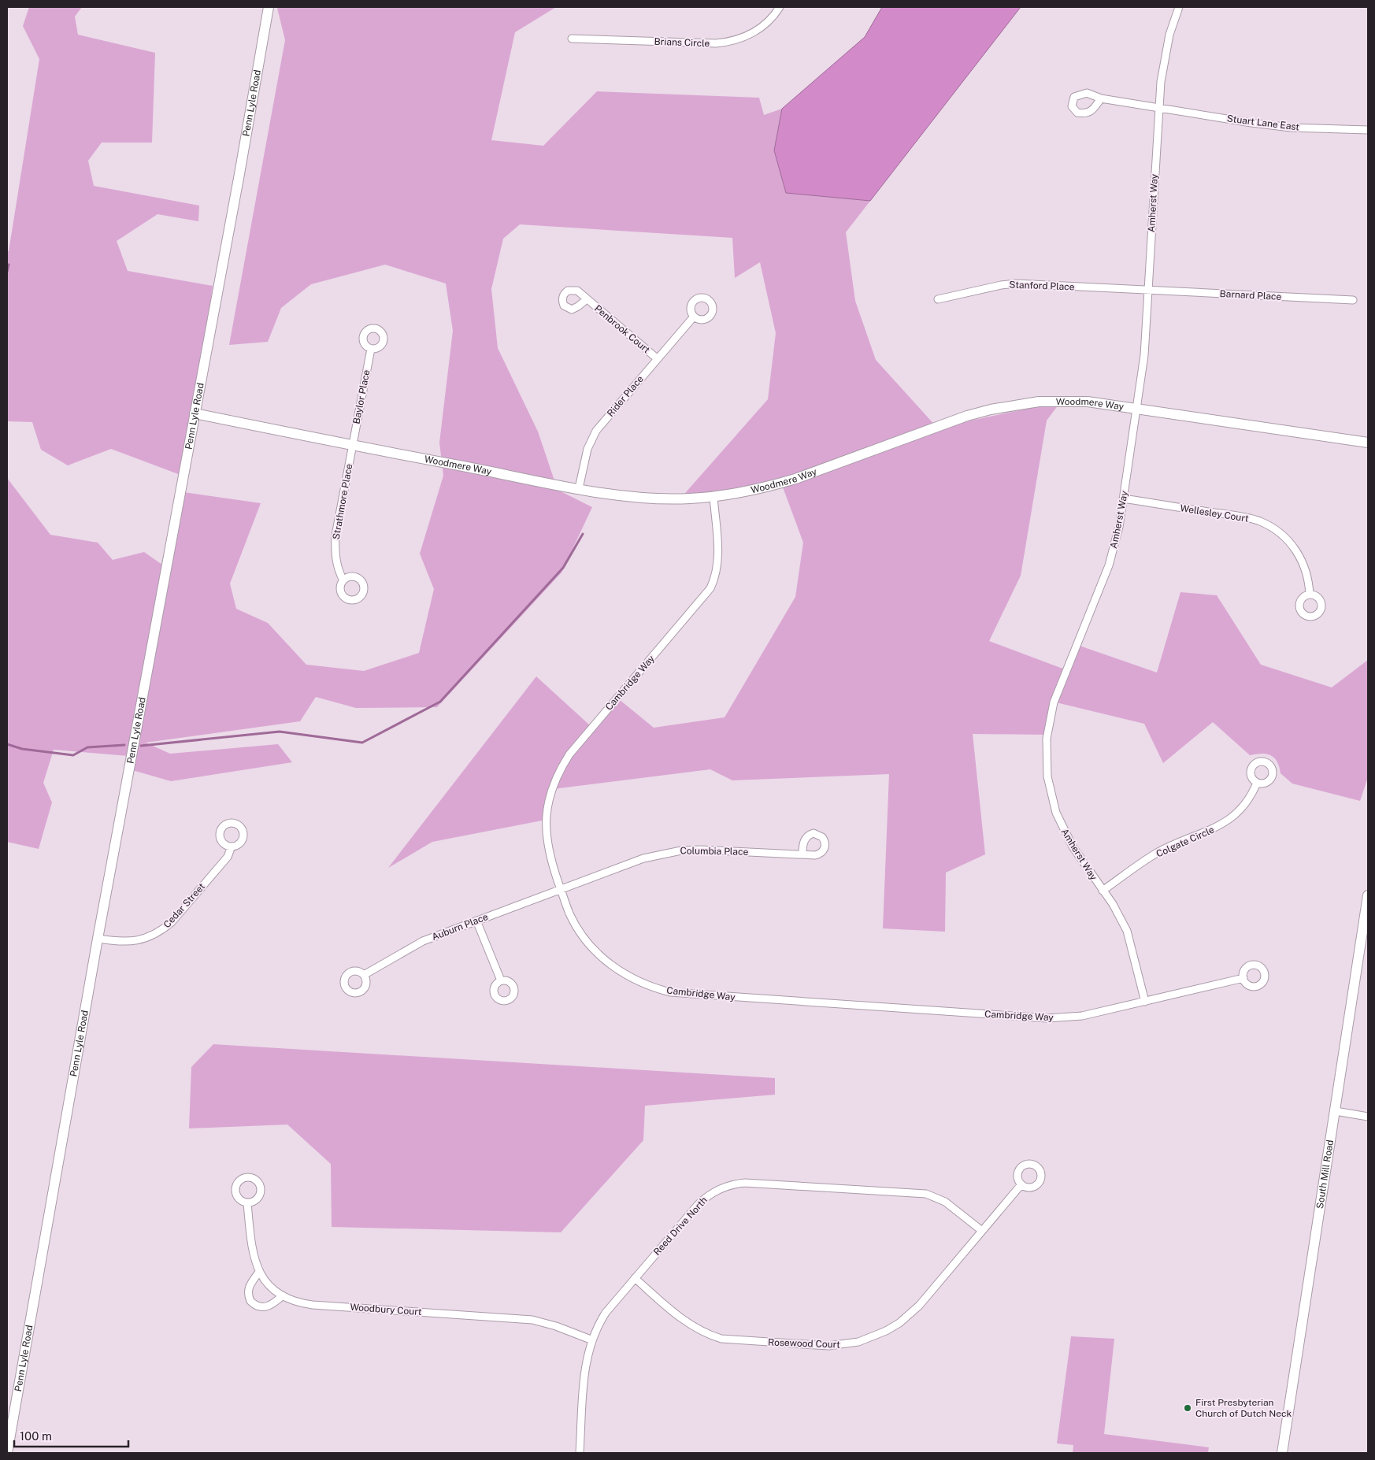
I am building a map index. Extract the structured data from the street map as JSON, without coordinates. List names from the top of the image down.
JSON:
{
  "streets": {
    "street": [
      "Brians Circle",
      "Penn Lyle Road",
      "Stuart Lane East",
      "Amherst Way",
      "Stanford Place",
      "Barnard Place",
      "Penbrook Court",
      "Rider Place",
      "Baylor Place",
      "Woodmere Way",
      "Strathmore Place",
      "Wellesley Court",
      "Cambridge Way",
      "Colgate Circle",
      "Columbia Place",
      "Cedar Street",
      "Auburn Place",
      "South Mill Road",
      "Reed Drive North",
      "Woodbury Court",
      "Rosewood Court"
    ]
  },
  "crossings": [
    ["Penn Lyle Road", "Woodmere Way"],
    ["Penn Lyle Road", "Cedar Street"],
    ["Stuart Lane East", "Amherst Way"],
    ["Amherst Way", "Stanford Place"],
    ["Amherst Way", "Barnard Place"],
    ["Amherst Way", "Woodmere Way"],
    ["Amherst Way", "Wellesley Court"],
    ["Amherst Way", "Cambridge Way"],
    ["Amherst Way", "Colgate Circle"],
    ["Stanford Place", "Barnard Place"],
    ["Penbrook Court", "Rider Place"],
    ["Rider Place", "Woodmere Way"],
    ["Baylor Place", "Woodmere Way"],
    ["Baylor Place", "Strathmore Place"],
    ["Woodmere Way", "Strathmore Place"],
    ["Woodmere Way", "Cambridge Way"],
    ["Cambridge Way", "Columbia Place"],
    ["Cambridge Way", "Auburn Place"],
    ["Columbia Place", "Auburn Place"],
    ["Reed Drive North", "Woodbury Court"],
    ["Reed Drive North", "Rosewood Court"]
  ],
  "places": ["First Presbyterian Church of Dutch Neck"],
  "scale_bar": "100 m"
}
